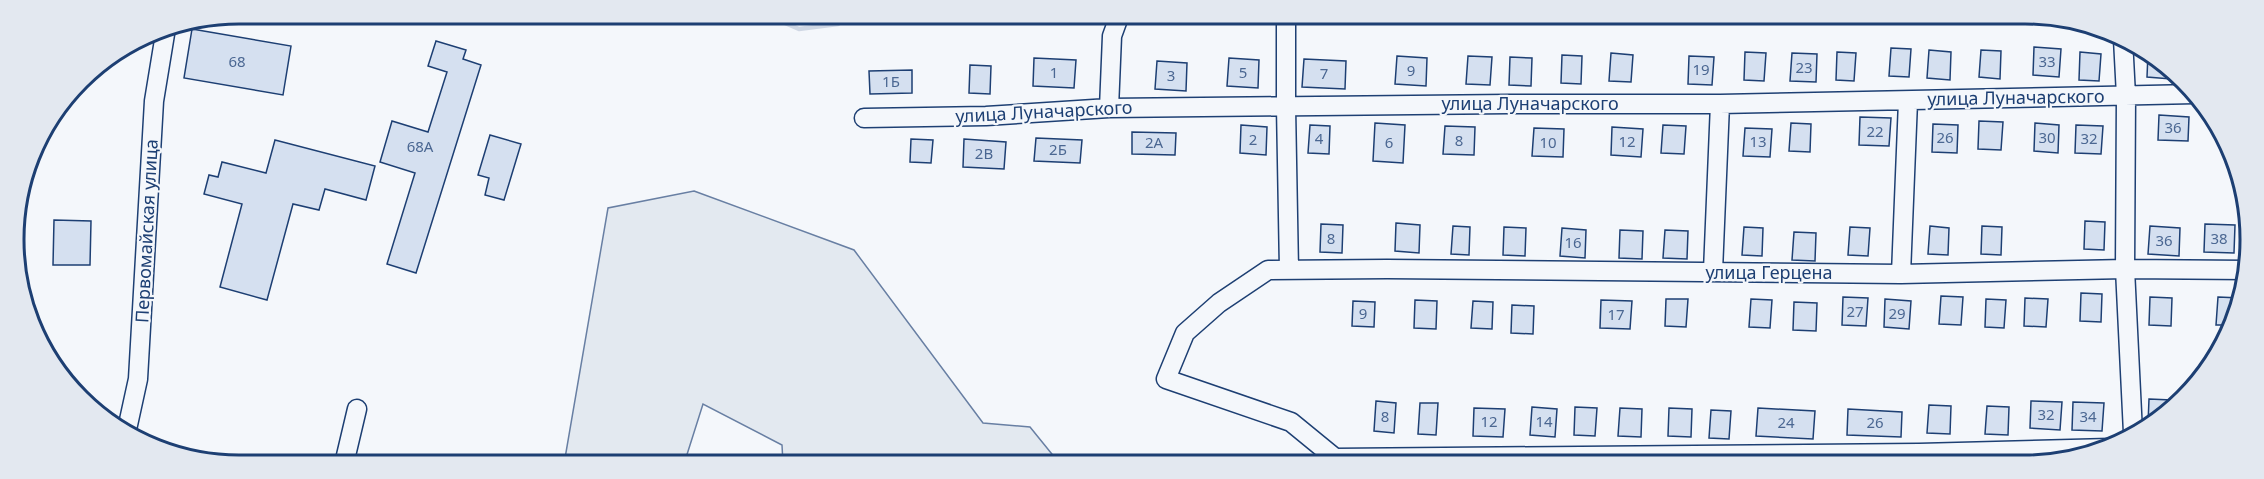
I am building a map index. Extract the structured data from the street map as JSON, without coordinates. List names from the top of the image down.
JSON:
{
  "streets": {
    "street": ["улица Луначарского", "Первомайская улица", "улица Герцена"]
  },
  "house_numbers": [
    "68",
    "33",
    "23",
    "19",
    "9",
    "1",
    "5",
    "7",
    "3",
    "1Б",
    "36",
    "22",
    "26",
    "30",
    "4",
    "32",
    "2",
    "8",
    "12",
    "13",
    "2А",
    "6",
    "10",
    "68А",
    "2Б",
    "2В",
    "8",
    "38",
    "36",
    "16",
    "27",
    "9",
    "29",
    "17",
    "32",
    "8",
    "34",
    "12",
    "14",
    "24",
    "26"
  ]
}
